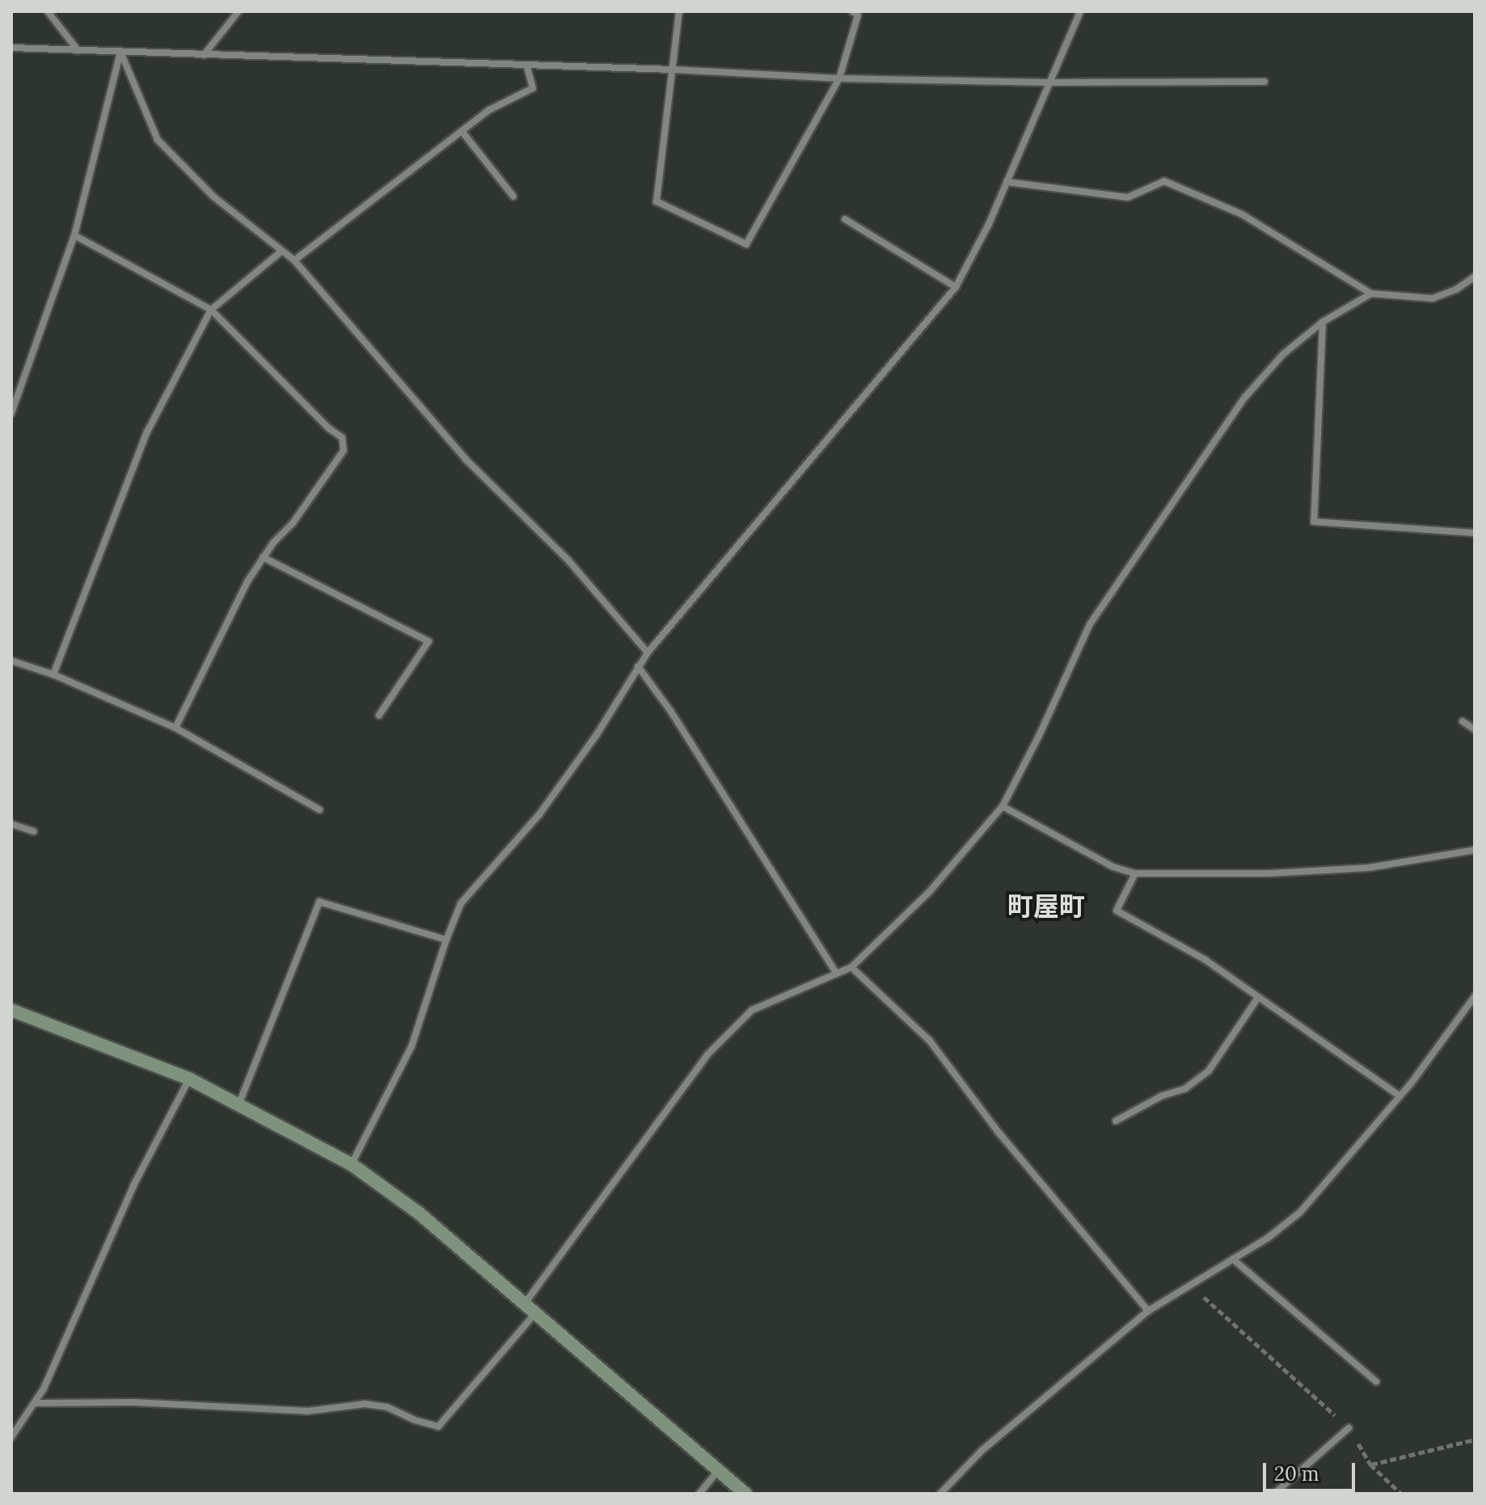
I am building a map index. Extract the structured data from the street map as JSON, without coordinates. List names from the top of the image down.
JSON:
{
  "districts": ["町屋町"],
  "scale_bar": "20 m"
}
